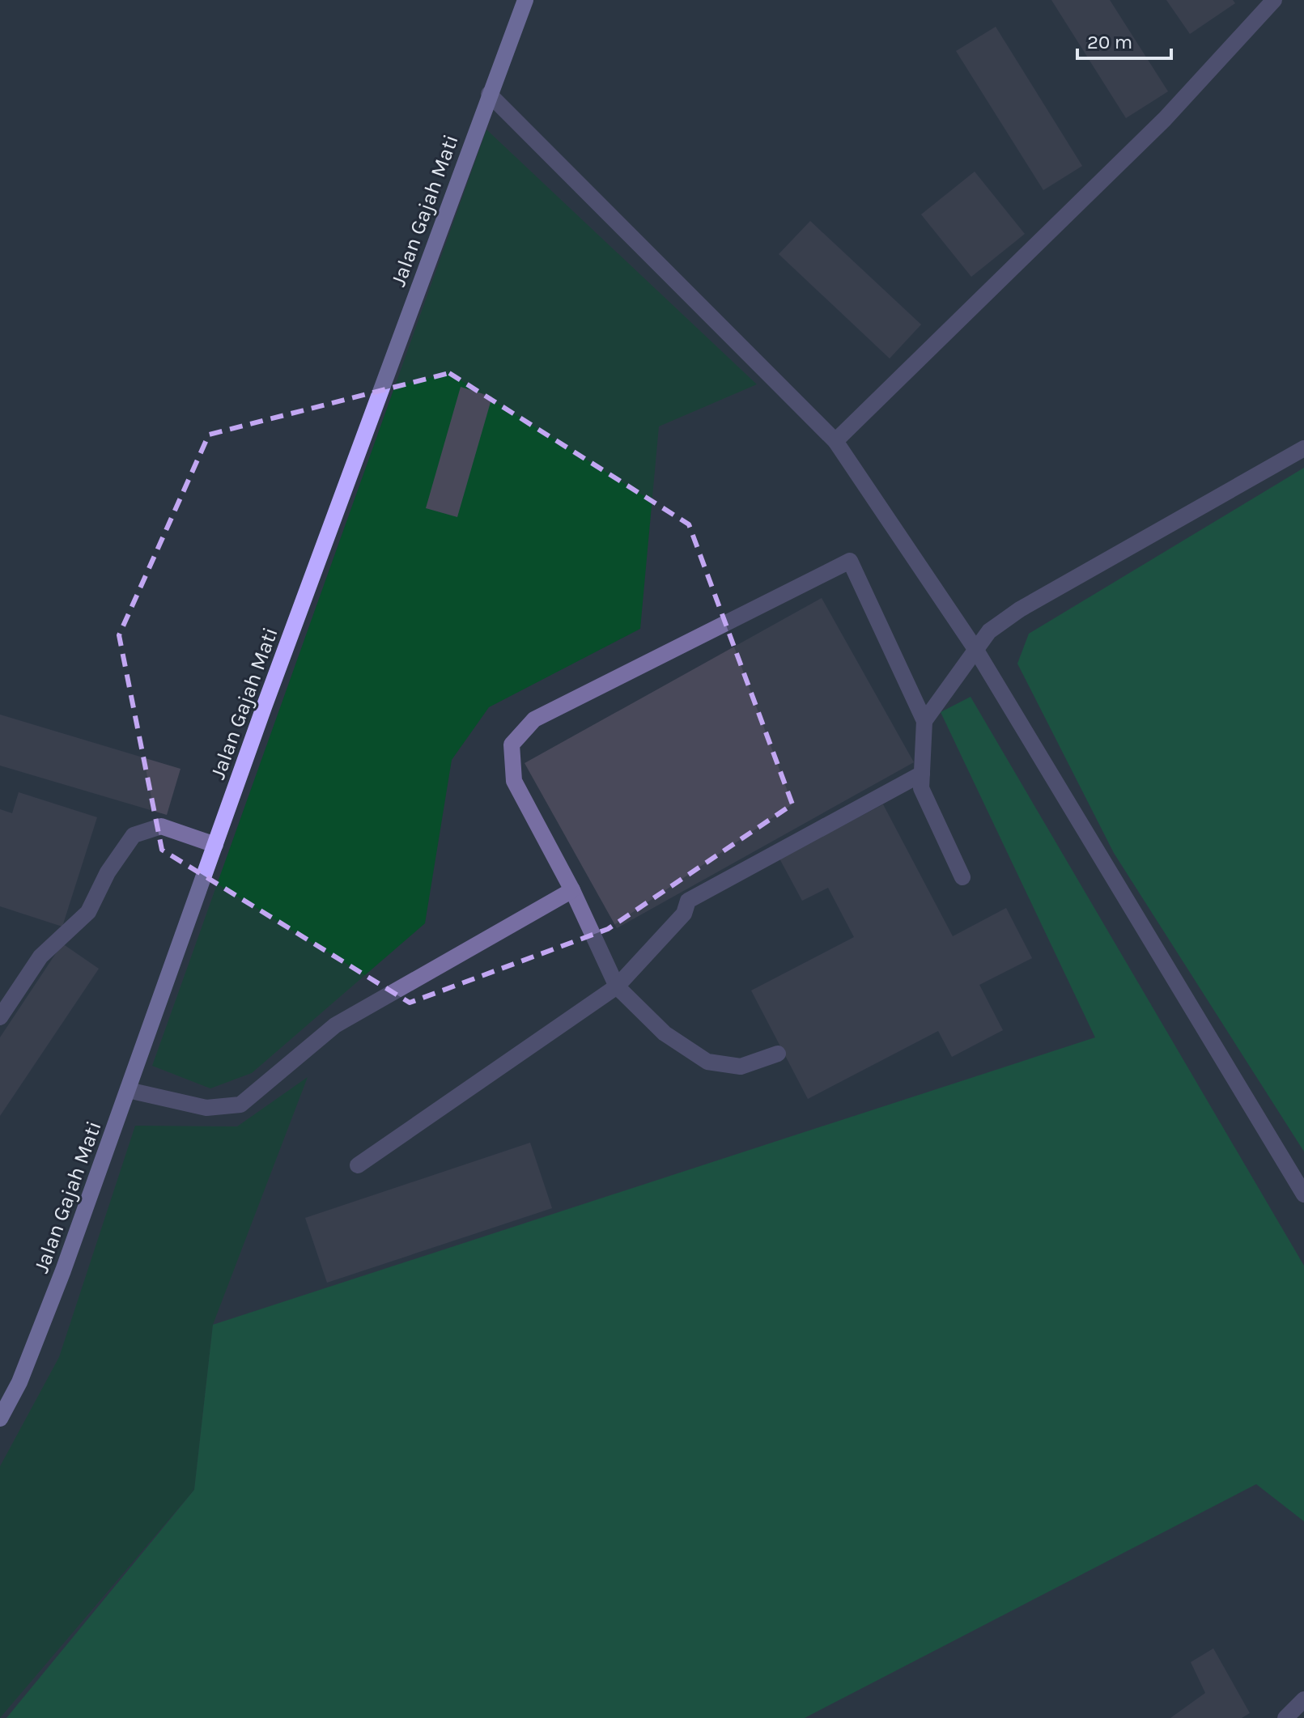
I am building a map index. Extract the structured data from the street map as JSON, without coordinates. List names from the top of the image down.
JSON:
{
  "streets": {
    "main road": ["Jalan Gajah Mati"]
  },
  "scale_bar": "20 m"
}
